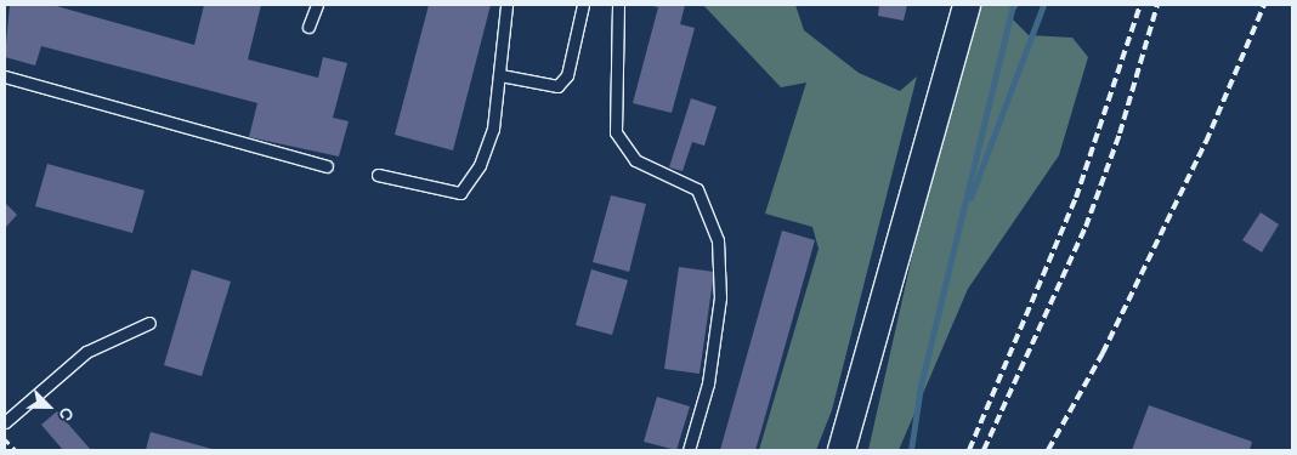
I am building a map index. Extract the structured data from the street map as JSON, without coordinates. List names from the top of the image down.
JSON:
{
  "north": "bottom right"
}
